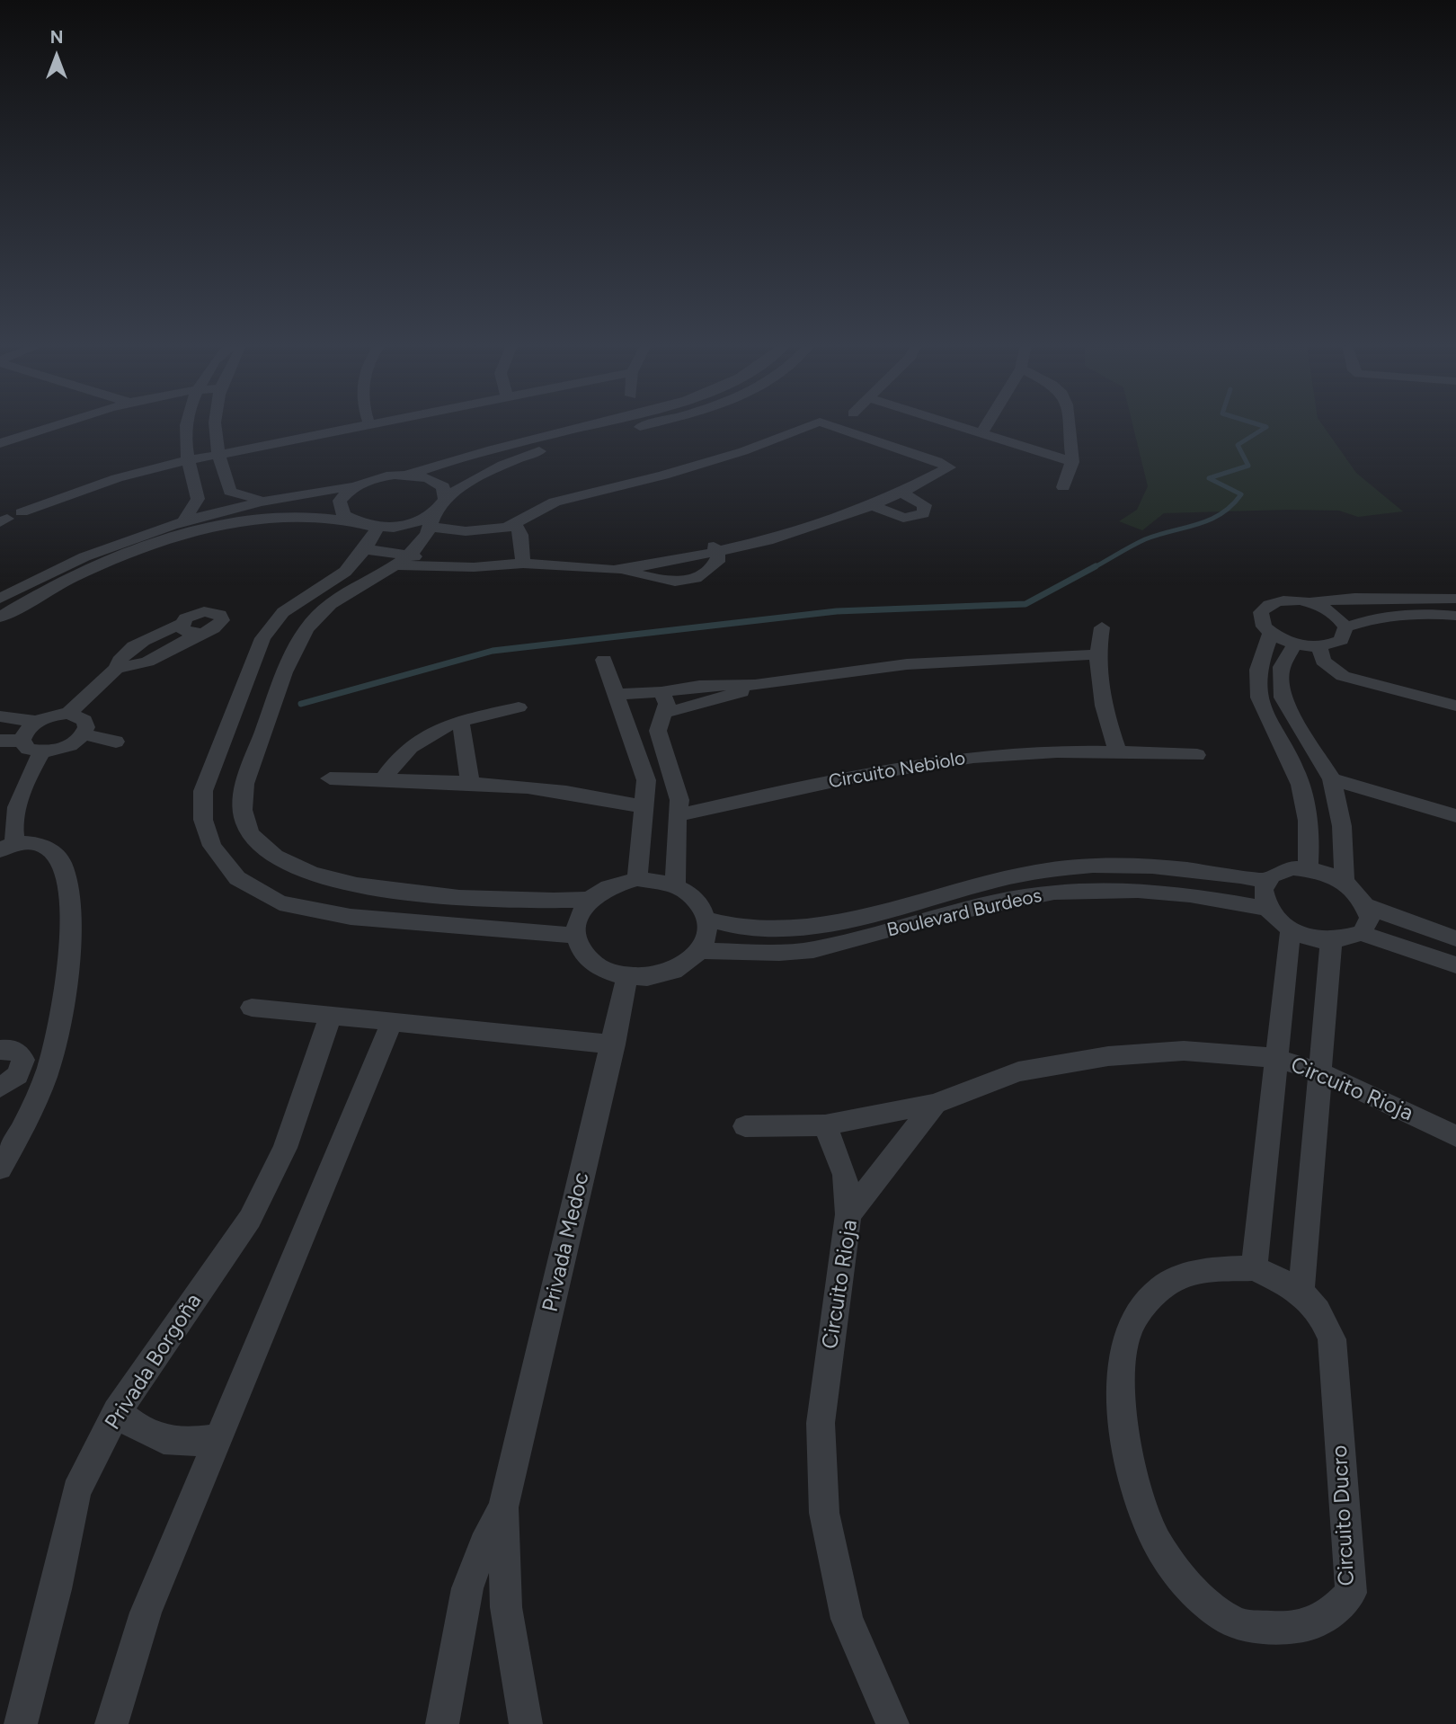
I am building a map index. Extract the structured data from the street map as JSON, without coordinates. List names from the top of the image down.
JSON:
{
  "streets": {
    "street": [
      "Circuito Nebiolo",
      "Boulevard Burdeos",
      "Circuito Rioja",
      "Privada Medoc",
      "Privada Borgoña",
      "Circuito Ducro"
    ]
  },
  "crossings": [
    ["Boulevard Burdeos", "Privada Medoc"]
  ],
  "north": "top"
}
